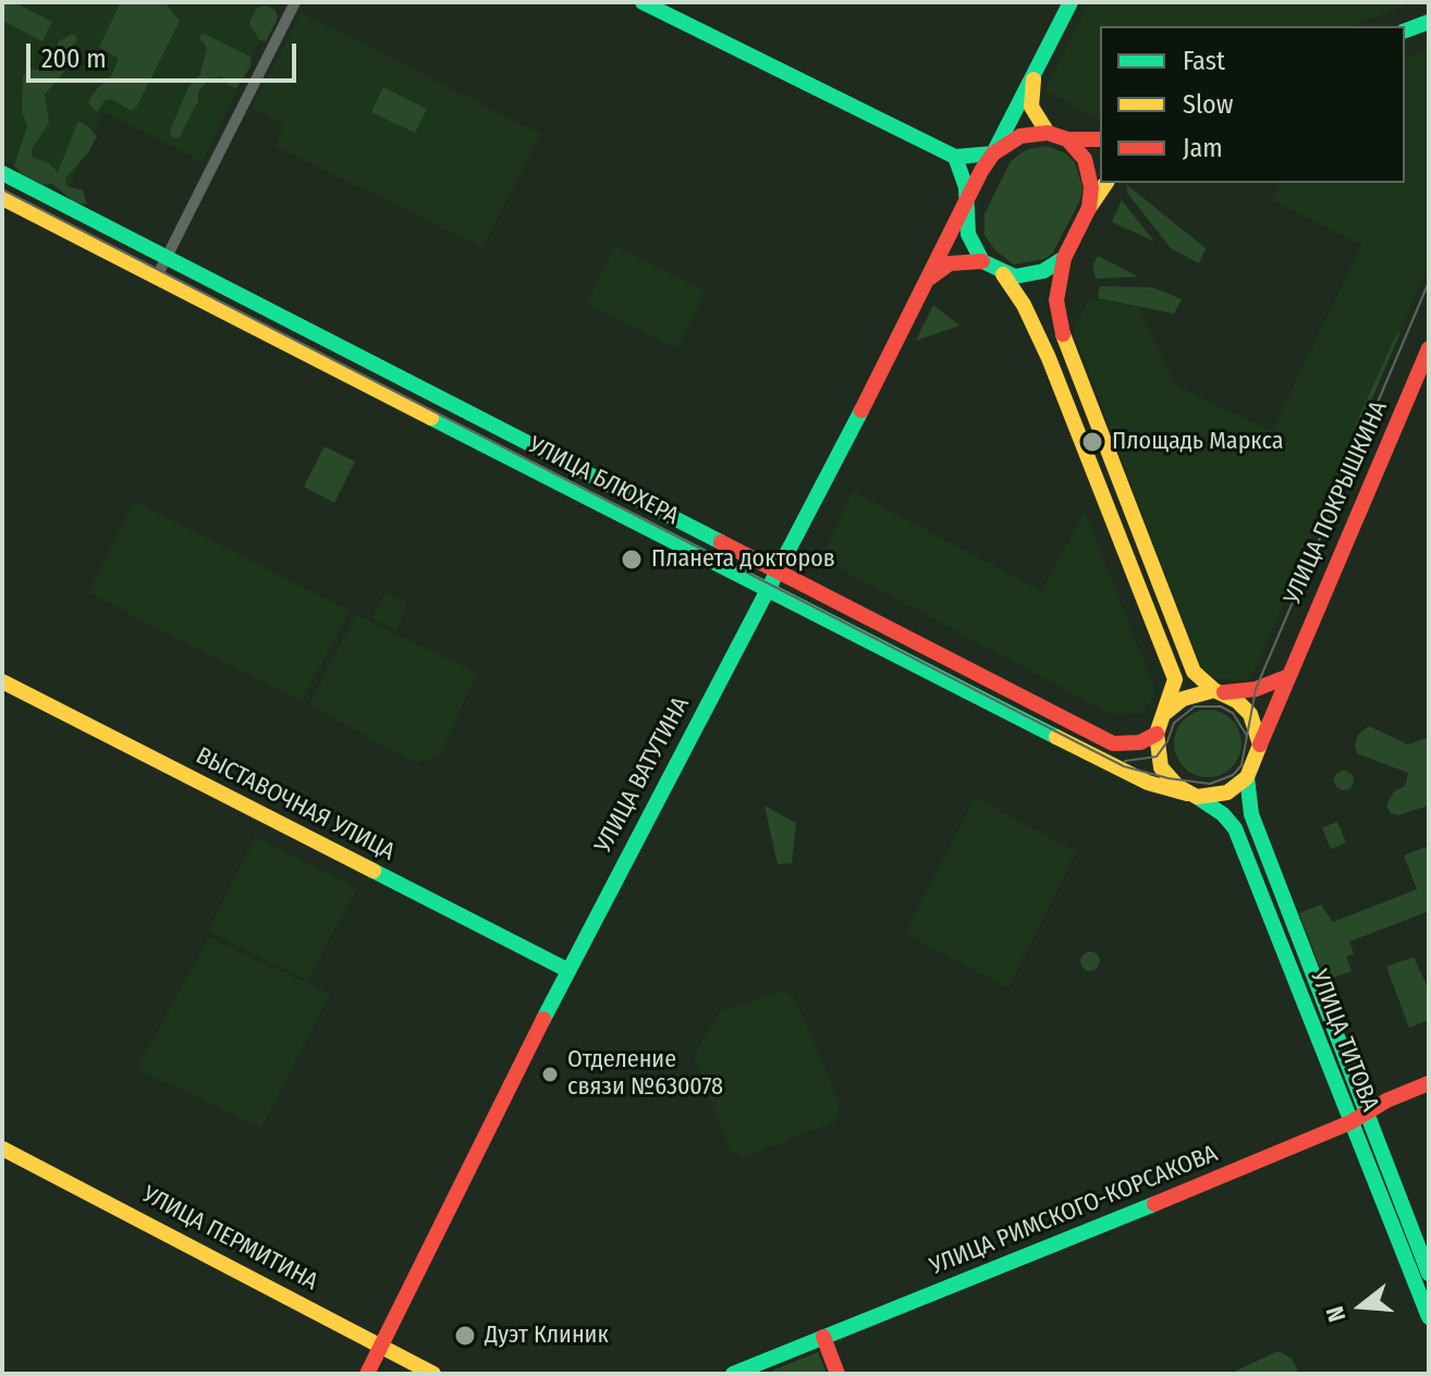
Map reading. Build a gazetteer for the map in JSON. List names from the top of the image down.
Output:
{
  "streets": {
    "main road": [
      "УЛИЦА БЛЮХЕРА",
      "УЛИЦА ПОКРЫШКИНА",
      "УЛИЦА ВАТУТИНА",
      "ВЫСТАВОЧНАЯ УЛИЦА",
      "УЛИЦА ТИТОВА",
      "УЛИЦА РИМСКОГО-КОРСАКОВА",
      "УЛИЦА ПЕРМИТИНА"
    ]
  },
  "crossings": [
    ["УЛИЦА БЛЮХЕРА", "УЛИЦА ПОКРЫШКИНА"],
    ["УЛИЦА БЛЮХЕРА", "УЛИЦА ВАТУТИНА"],
    ["УЛИЦА БЛЮХЕРА", "УЛИЦА ТИТОВА"],
    ["УЛИЦА ПОКРЫШКИНА", "УЛИЦА ТИТОВА"],
    ["УЛИЦА ВАТУТИНА", "ВЫСТАВОЧНАЯ УЛИЦА"],
    ["УЛИЦА ВАТУТИНА", "УЛИЦА ПЕРМИТИНА"],
    ["УЛИЦА ТИТОВА", "УЛИЦА РИМСКОГО-КОРСАКОВА"]
  ],
  "places": [
    "Площадь Маркса",
    "Планета докторов",
    "Отделение связи №630078",
    "Дуэт Клиник"
  ],
  "legend": ["Fast", "Slow", "Jam"],
  "scale_bar": "200 m",
  "north": "left"
}
